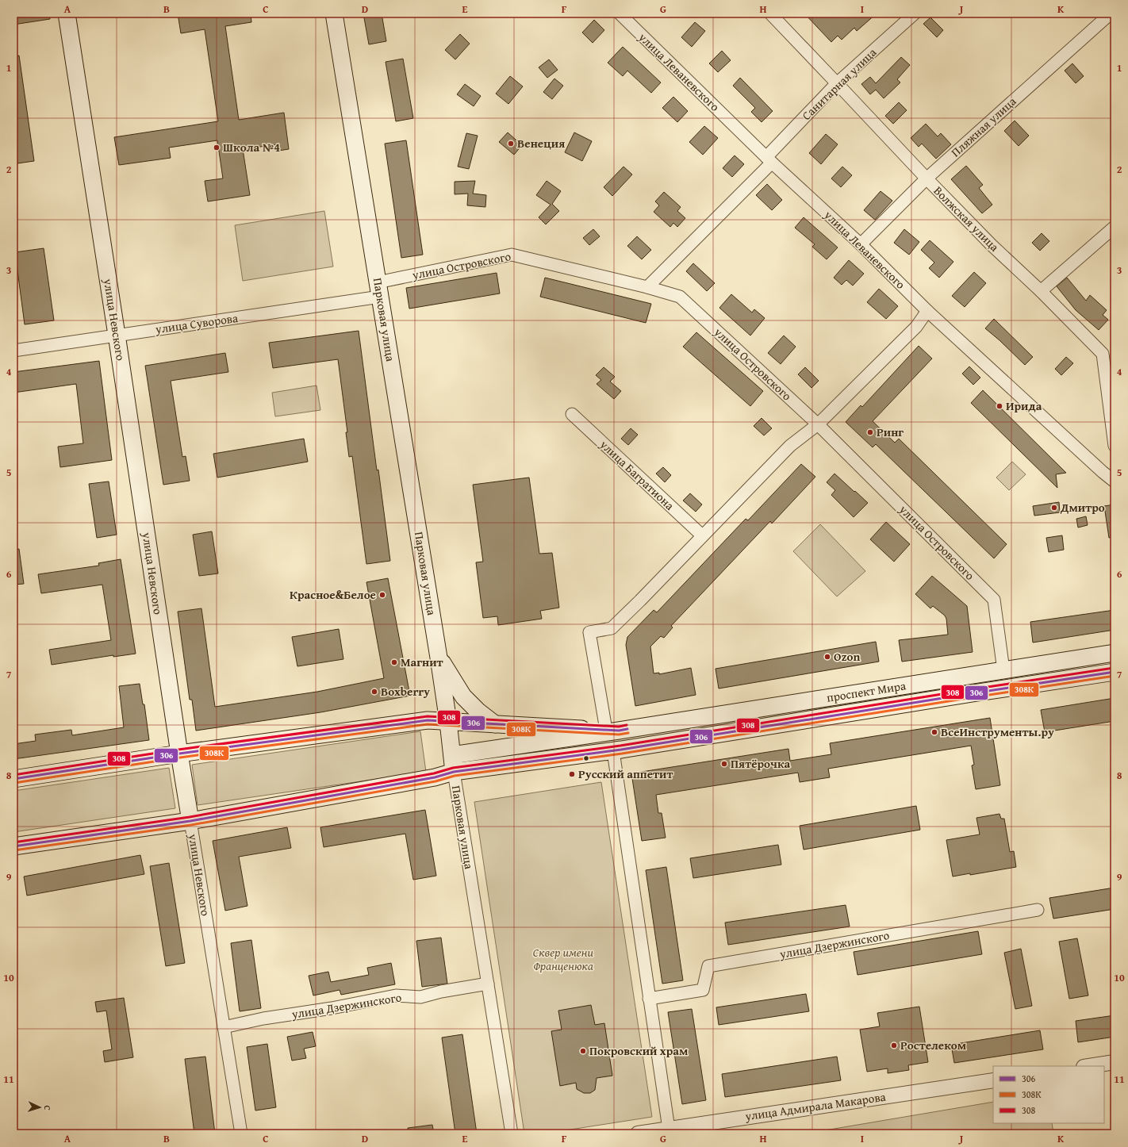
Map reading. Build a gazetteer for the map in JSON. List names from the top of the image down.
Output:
{
  "streets": {
    "main road": ["улица Невского", "Парковая улица", "проспект Мира"],
    "street": [
      "улица Леваневского",
      "Санитарная улица",
      "Пляжная улица",
      "Волжская улица",
      "улица Островского",
      "улица Суворова",
      "улица Багратиона",
      "улица Дзержинского",
      "улица Адмирала Макарова"
    ]
  },
  "crossings": [
    ["улица Леваневского", "Санитарная улица"],
    ["улица Леваневского", "Пляжная улица"],
    ["Санитарная улица", "Волжская улица"],
    ["Санитарная улица", "улица Островского"],
    ["Пляжная улица", "Волжская улица"],
    ["улица Островского", "Парковая улица"],
    ["улица Островского", "улица Суворова"],
    ["улица Островского", "проспект Мира"],
    ["улица Невского", "улица Суворова"],
    ["улица Невского", "проспект Мира"],
    ["улица Невского", "улица Дзержинского"],
    ["Парковая улица", "улица Суворова"],
    ["Парковая улица", "проспект Мира"],
    ["Парковая улица", "улица Дзержинского"]
  ],
  "parks": ["Сквер имени Франценюка"],
  "places": [
    "Венеция",
    "Школа №4",
    "Ирида",
    "Ринг",
    "Дмитро",
    "Красное&Белое",
    "Ozon",
    "Магнит",
    "Boxberry",
    "ВсеИнструменты.ру",
    "Пятёрочка",
    "Русский аппетит",
    "Ростелеком",
    "Покровский храм"
  ],
  "lines": ["transit line 308", "transit line 306", "transit line 308К"],
  "legend": ["306", "308К", "308"],
  "north": "right",
  "grid": {
    "columns": [
      "A",
      "B",
      "C",
      "D",
      "E",
      "F",
      "G",
      "H",
      "I",
      "J",
      "K"
    ],
    "rows": [
      "1",
      "2",
      "3",
      "4",
      "5",
      "6",
      "7",
      "8",
      "9",
      "10",
      "11"
    ]
  }
}
